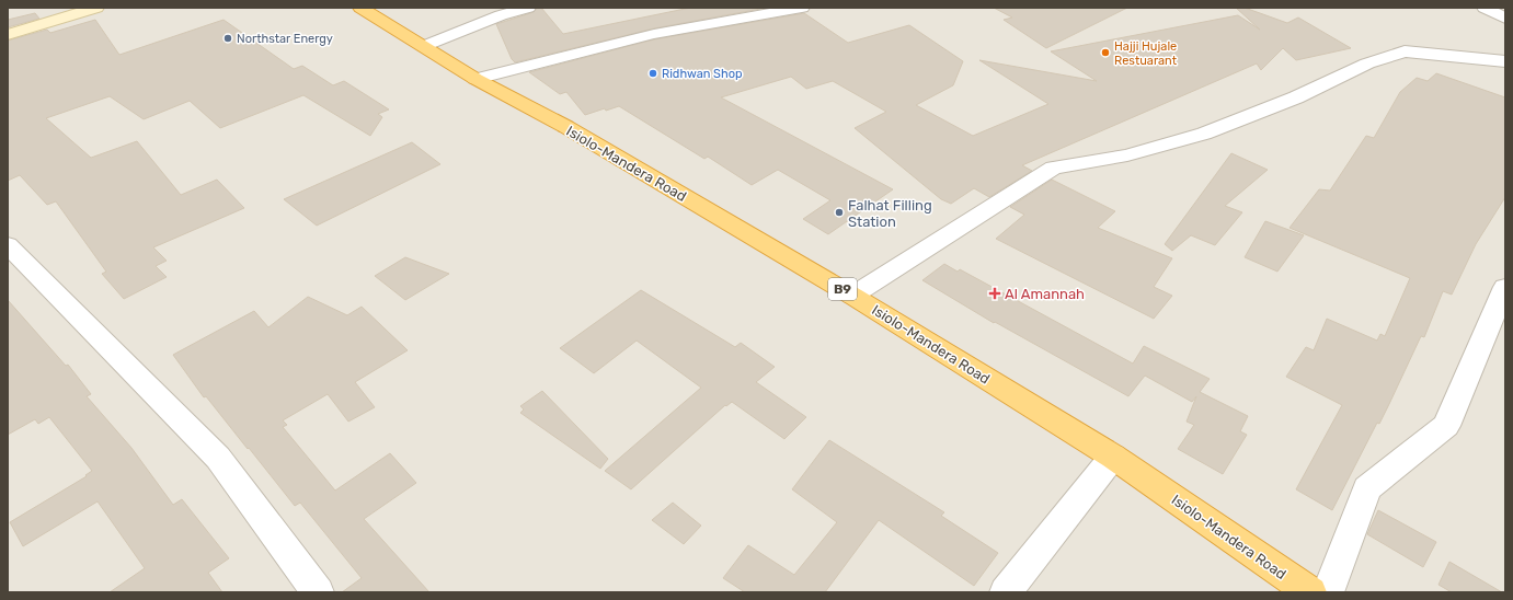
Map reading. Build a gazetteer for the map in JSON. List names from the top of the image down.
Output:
{
  "streets": {
    "highway": ["Isiolo-Mandera Road", "B9"]
  },
  "places": {
    "other": [
      "Northstar Energy",
      "Hajji Hujale Restuarant",
      "Ridhwan Shop",
      "Falhat Filling Station"
    ],
    "health": ["Al Amannah"]
  }
}
